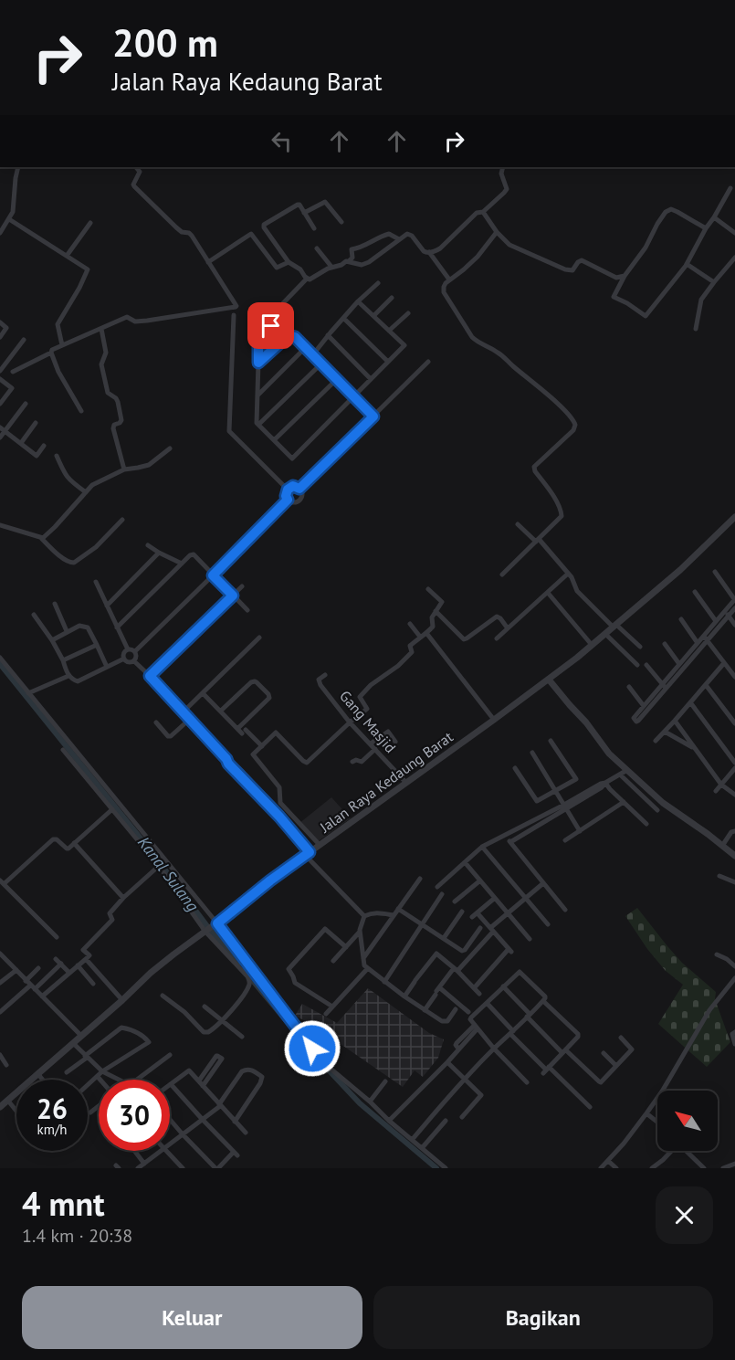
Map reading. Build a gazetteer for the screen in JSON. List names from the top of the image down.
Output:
{
  "streets": {
    "street": ["Gang Masjid", "Jalan Raya Kedaung Barat"]
  },
  "crossings": [
    ["Gang Masjid", "Jalan Raya Kedaung Barat"]
  ],
  "water": ["Kanal Sulang"],
  "north": "top left",
  "page": {
    "turn": ["200 m", "Jalan Raya Kedaung Barat"],
    "speed": "26 km/h",
    "limit": "30",
    "heading": ["4 mnt", "1.4 km · 20:38"],
    "buttons": ["Keluar", "Bagikan"]
  }
}
